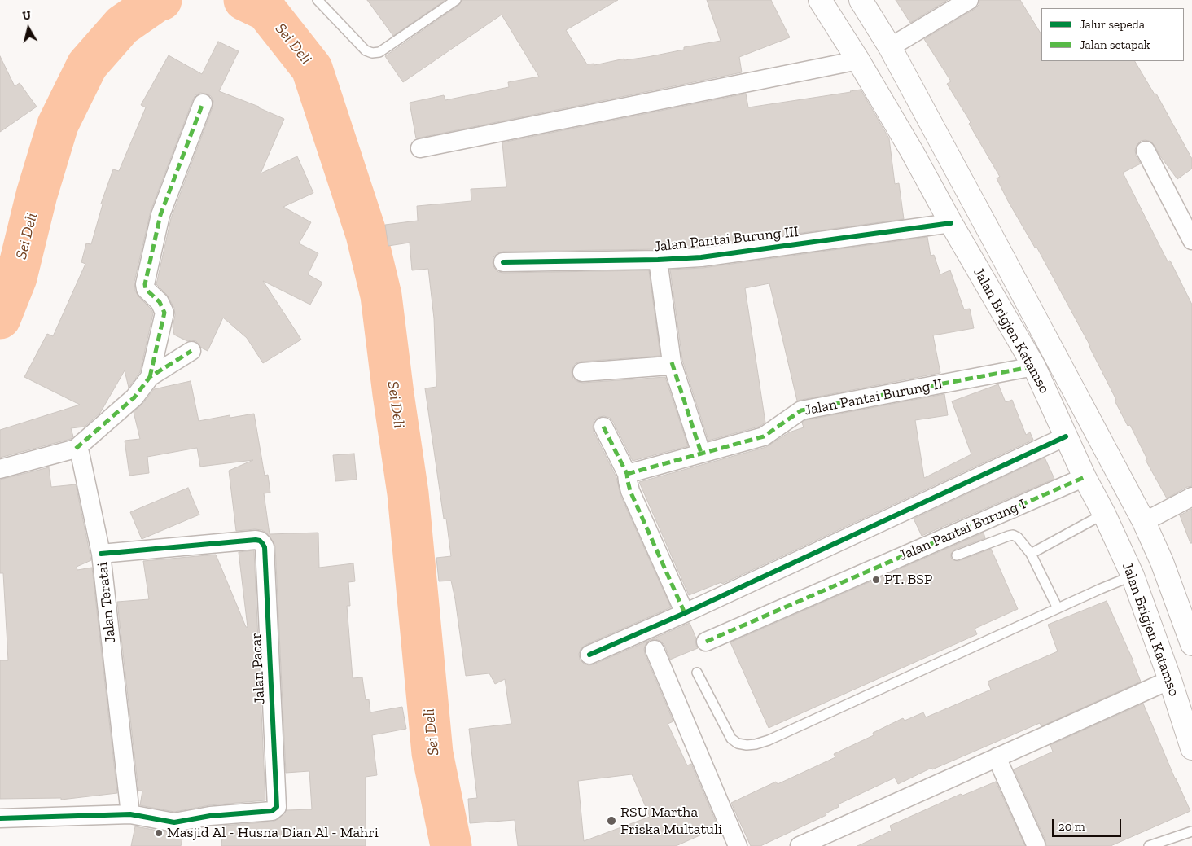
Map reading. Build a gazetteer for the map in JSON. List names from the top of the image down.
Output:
{
  "streets": {
    "main road": ["Jalan Brigjen Katamso"],
    "street": [
      "Jalan Pantai Burung III",
      "Jalan Pantai Burung II",
      "Jalan Pantai Burung I",
      "Jalan Teratai",
      "Jalan Pacar"
    ]
  },
  "crossings": [
    ["Jalan Pantai Burung III", "Jalan Brigjen Katamso"],
    ["Jalan Pantai Burung III", "Jalan Pantai Burung II"],
    ["Jalan Brigjen Katamso", "Jalan Pantai Burung II"],
    ["Jalan Brigjen Katamso", "Jalan Pantai Burung I"],
    ["Jalan Teratai", "Jalan Pacar"]
  ],
  "water": ["Sei Deli"],
  "places": ["PT. BSP", "RSU Martha Friska Multatuli", "Masjid Al - Husna Dian Al - Mahri"],
  "legend": ["Jalur sepeda", "Jalan setapak"],
  "scale_bar": "20 m",
  "north": "top"
}
